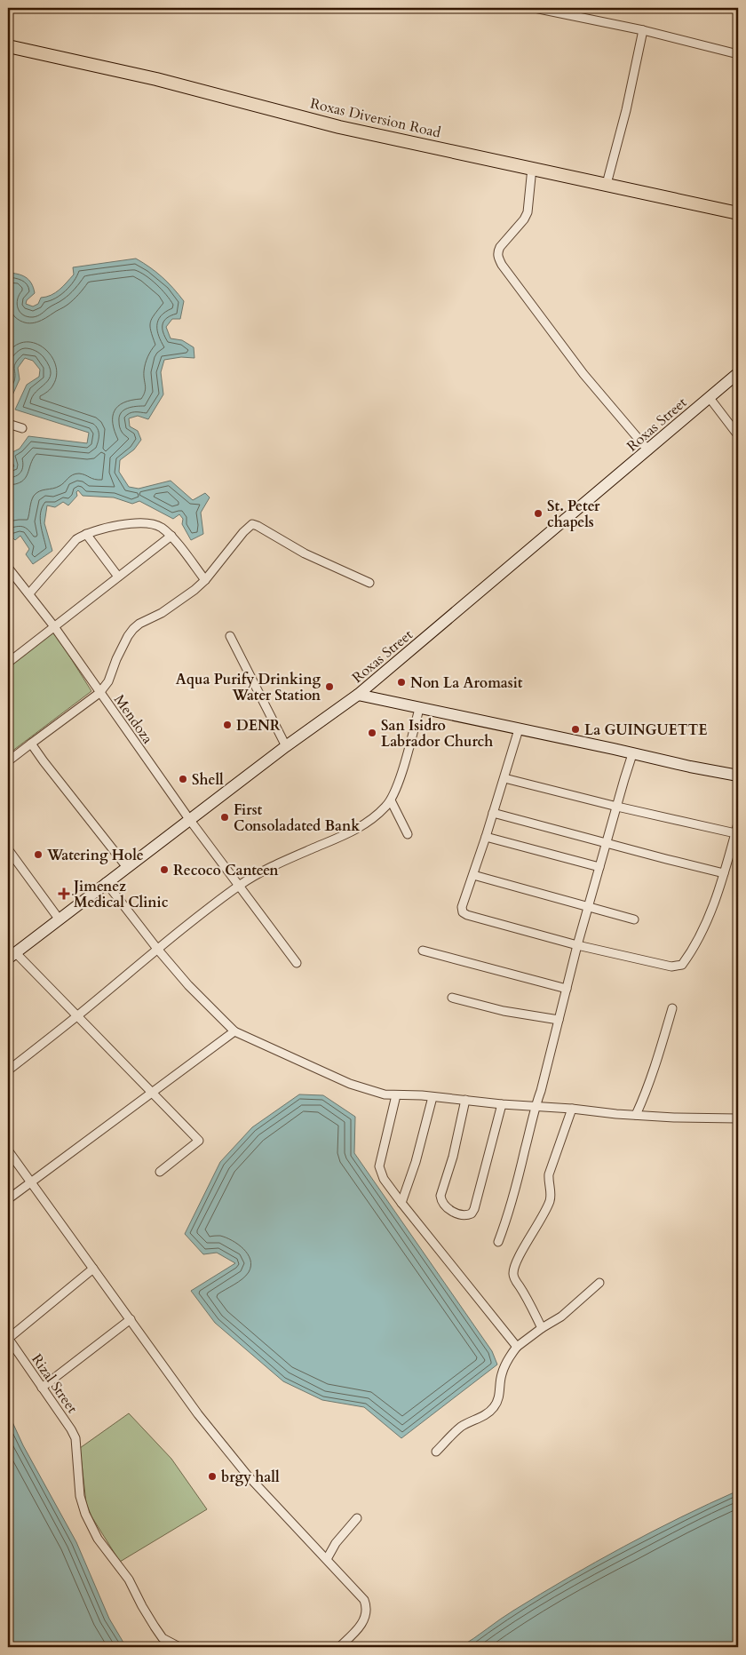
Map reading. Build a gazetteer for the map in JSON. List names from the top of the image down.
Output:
{
  "streets": {
    "main road": ["Roxas Diversion Road", "Roxas Street"],
    "street": ["Mendoza", "Rizal Street"]
  },
  "crossings": [
    ["Roxas Street", "Mendoza"]
  ],
  "places": {
    "other": [
      "St. Peter chapels",
      "Non La Aromasit",
      "Aqua Purify Drinking Water Station",
      "DENR",
      "La GUINGUETTE",
      "San Isidro Labrador Church",
      "Shell",
      "First Consoladated Bank",
      "Watering Hole",
      "Recoco Canteen",
      "brgy hall"
    ],
    "health": ["Jimenez Medical Clinic"]
  }
}
